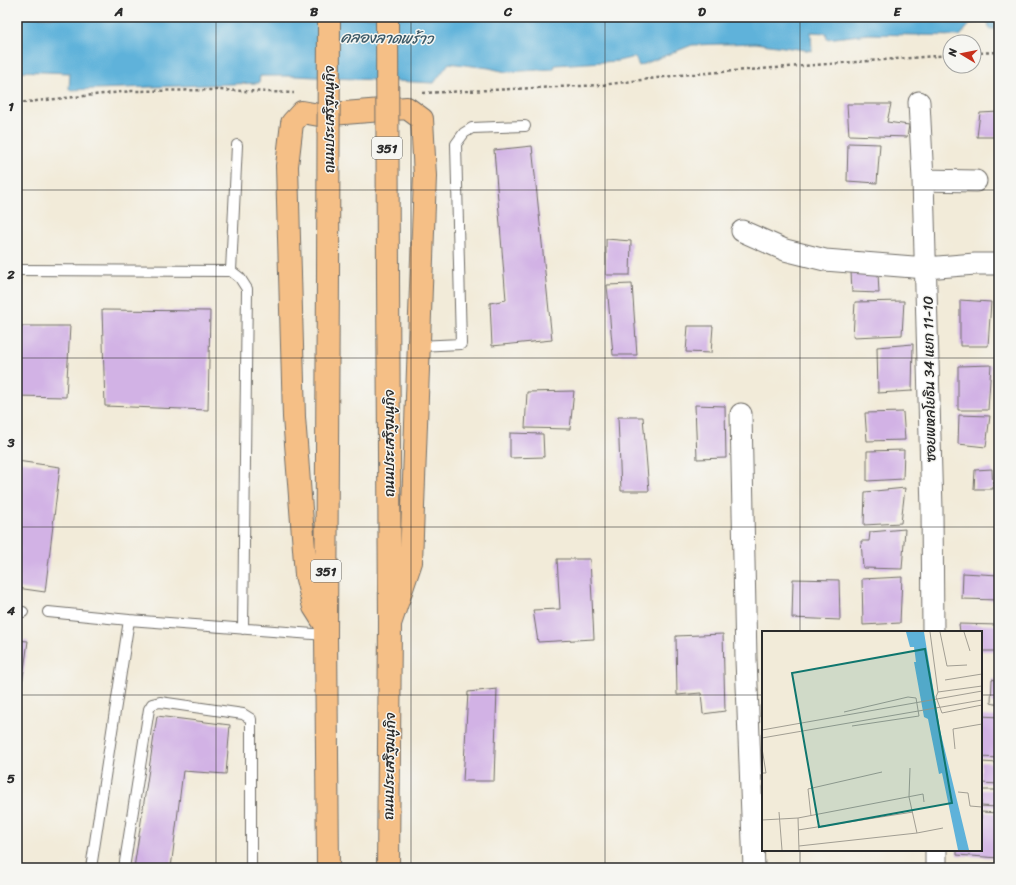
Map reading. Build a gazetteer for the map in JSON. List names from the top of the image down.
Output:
{
  "streets": {
    "main road": ["ถนนประเสริฐมนูกิจ", "351"],
    "street": ["ซอยพหลโยธิน 34 แยก 11-10"]
  },
  "water": ["คลองลาดพร้าว"],
  "north": "left",
  "grid": {
    "columns": [
      "A",
      "B",
      "C",
      "D",
      "E"
    ],
    "rows": [
      "1",
      "2",
      "3",
      "4",
      "5"
    ]
  }
}
